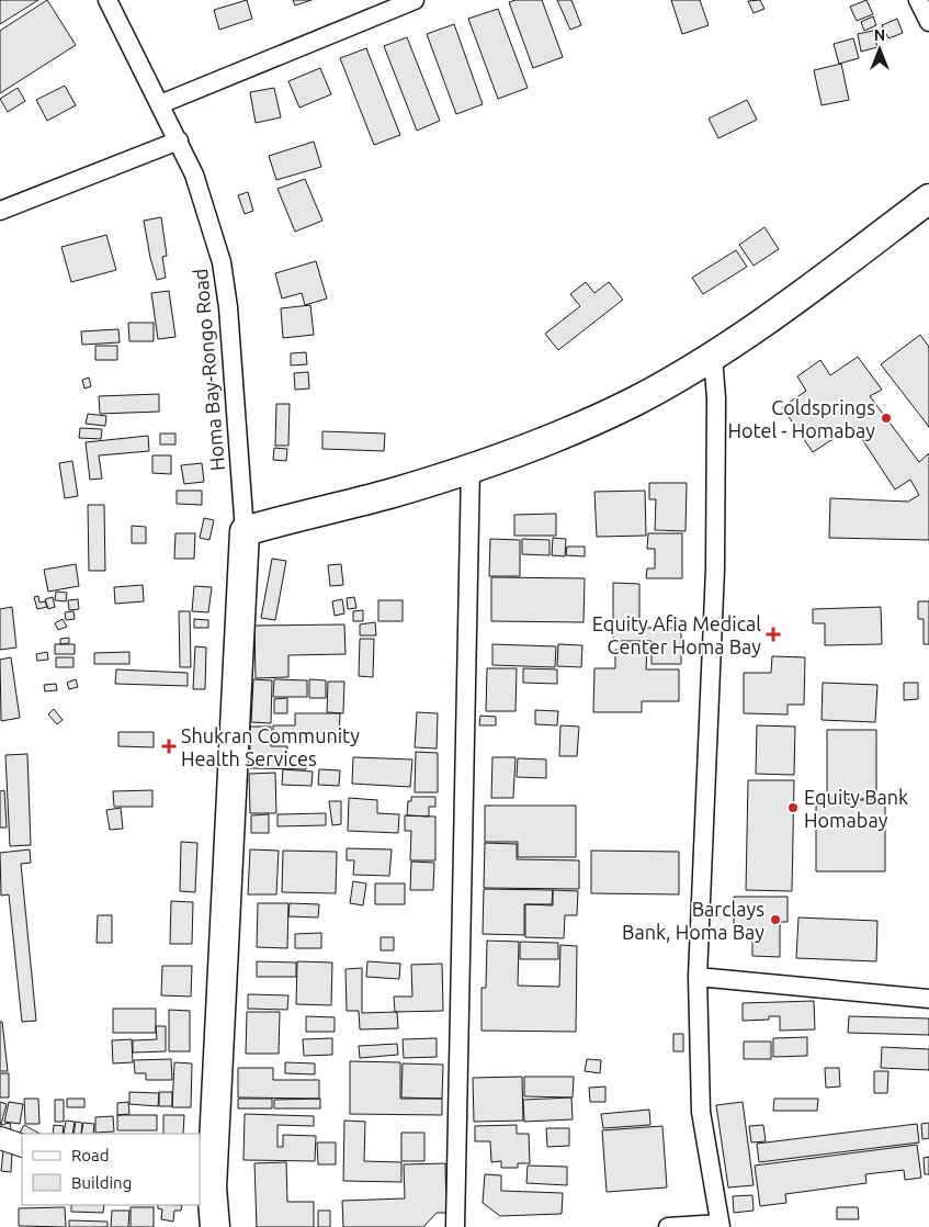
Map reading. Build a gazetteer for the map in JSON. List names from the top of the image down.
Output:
{
  "streets": {
    "street": ["Homa Bay-Rongo Road"]
  },
  "places": {
    "other": ["Coldsprings Hotel - Homabay", "Equity Bank Homabay", "Barclays Bank, Homa Bay"],
    "health": ["Equity Afia Medical Center Homa Bay", "Shukran Community Health Services"]
  },
  "legend": ["Road", "Building"],
  "north": "top"
}
